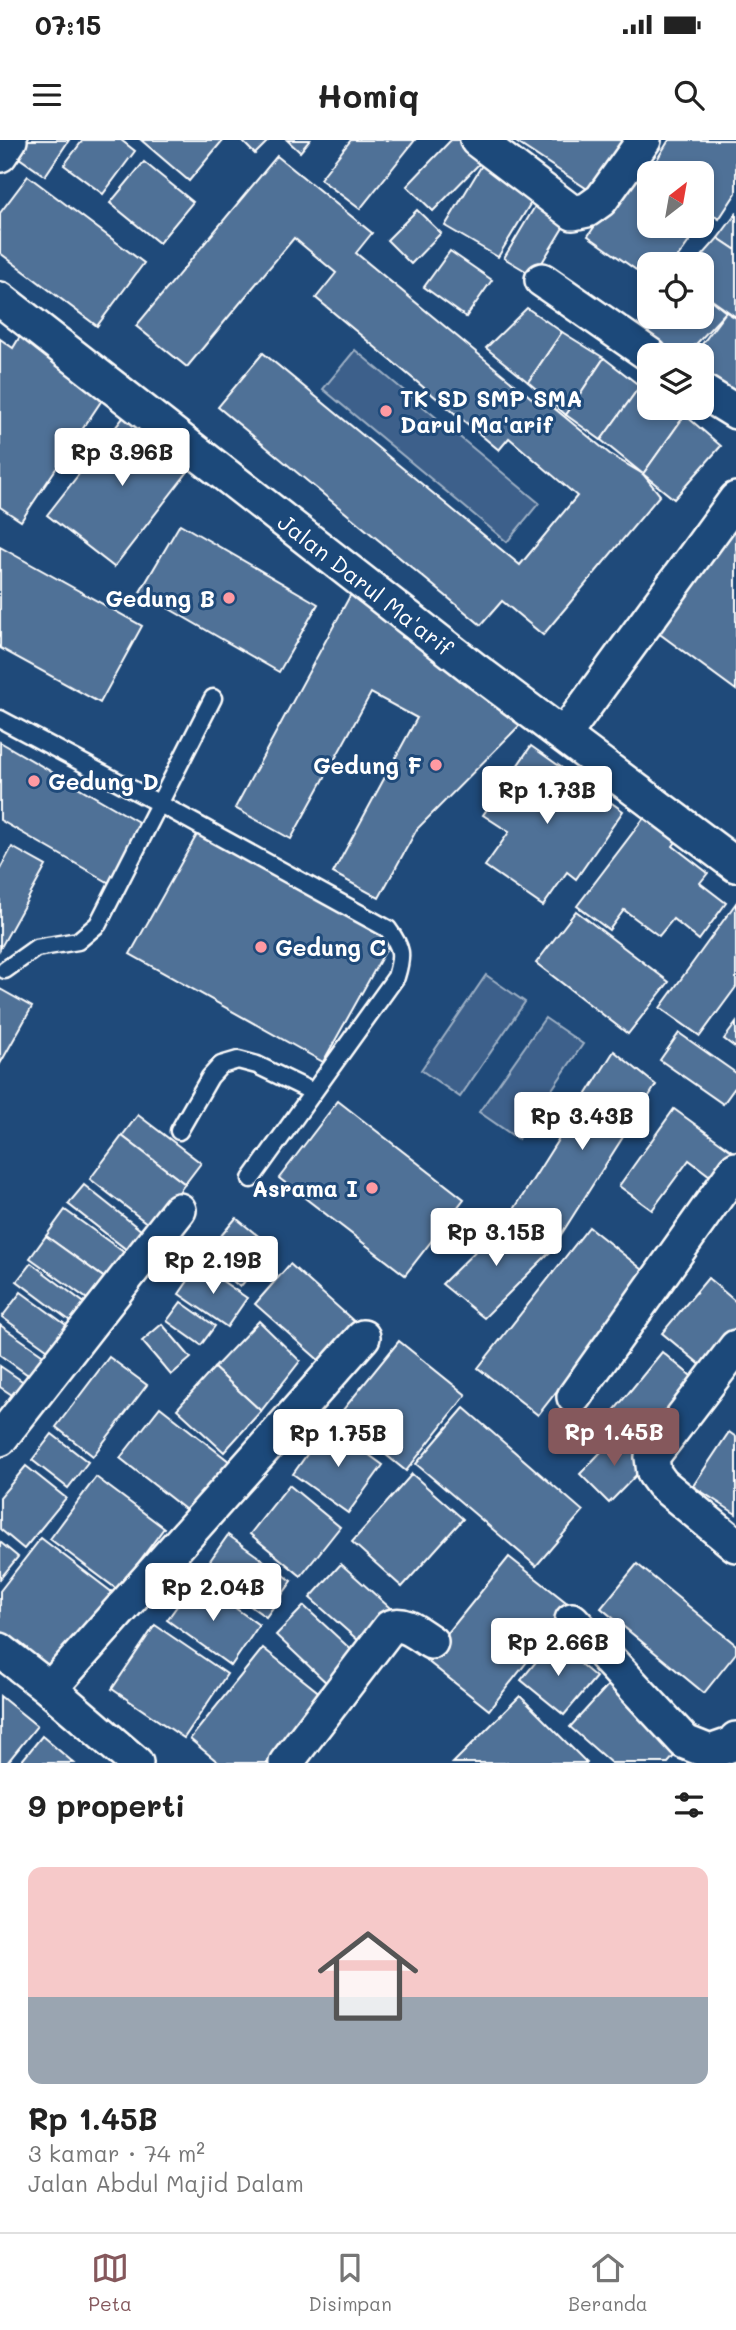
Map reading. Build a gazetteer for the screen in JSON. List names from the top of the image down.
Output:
{
  "streets": {
    "street": ["Jalan Darul Ma'arif"]
  },
  "places": [
    "TK SD SMP SMA Darul Ma'arif",
    "Gedung B",
    "Gedung F",
    "Gedung D",
    "Gedung C",
    "Asrama I"
  ],
  "north": "top right",
  "page": {
    "status": "07:15",
    "header": "Homiq",
    "price": [
      "Rp 3.96B",
      "Rp 1.73B",
      "Rp 3.43B",
      "Rp 3.15B",
      "Rp 2.19B",
      "Rp 1.45B",
      "Rp 1.75B",
      "Rp 2.04B",
      "Rp 2.66B"
    ],
    "heading": "9 properti",
    "list": [
      {
        "name": "Rp 1.45B",
        "note": "3 kamar · 74 m² · Jalan Abdul Majid Dalam"
      }
    ],
    "tabs": ["Peta", "Disimpan", "Beranda"]
  }
}
